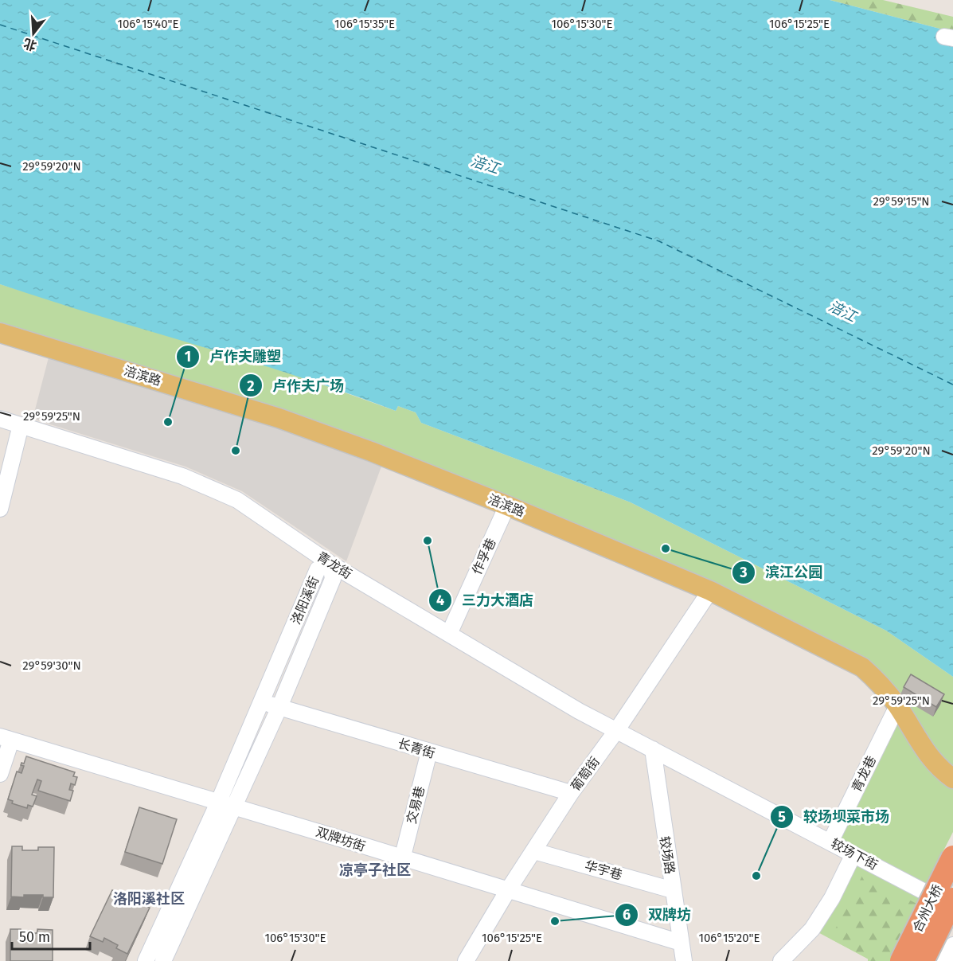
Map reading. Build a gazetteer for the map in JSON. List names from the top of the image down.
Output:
{
  "streets": {
    "highway": ["合州大桥"],
    "main road": ["涪滨路"],
    "street": [
      "作孚巷",
      "青龙街",
      "洛阳溪街",
      "长青街",
      "葡萄街",
      "青龙巷",
      "交易巷",
      "双牌坊街",
      "较场下街",
      "较场路",
      "华宇巷"
    ]
  },
  "crossings": [
    ["涪滨路", "作孚巷"],
    ["涪滨路", "葡萄街"],
    ["涪滨路", "青龙巷"],
    ["作孚巷", "青龙街"],
    ["青龙街", "洛阳溪街"],
    ["青龙街", "葡萄街"],
    ["青龙街", "较场下街"],
    ["青龙街", "较场路"],
    ["洛阳溪街", "长青街"],
    ["洛阳溪街", "双牌坊街"],
    ["长青街", "葡萄街"],
    ["长青街", "交易巷"],
    ["葡萄街", "双牌坊街"],
    ["葡萄街", "华宇巷"],
    ["青龙巷", "较场下街"],
    ["交易巷", "双牌坊街"],
    ["双牌坊街", "较场路"],
    ["较场下街", "较场路"],
    ["较场路", "华宇巷"]
  ],
  "districts": ["凉亭子社区", "洛阳溪社区"],
  "water": ["涪江"],
  "places": [
    "卢作夫雕塑",
    "卢作夫广场",
    "三力大酒店",
    "滨江公园",
    "较场坝菜市场",
    "双牌坊"
  ],
  "scale_bar": "50 m",
  "north": "bottom",
  "coordinates": [
    "106°15'40\"E",
    "106°15'35\"E",
    "106°15'30\"E",
    "106°15'25\"E",
    "29°59'20\"N",
    "29°59'15\"N",
    "29°59'25\"N",
    "29°59'30\"N",
    "106°15'20\"E"
  ]
}
